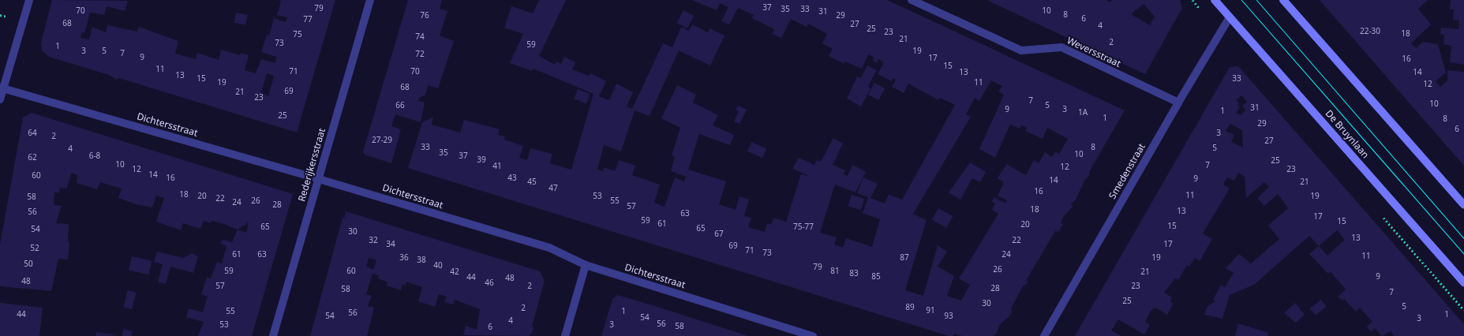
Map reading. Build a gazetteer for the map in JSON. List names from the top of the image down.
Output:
{
  "streets": {
    "main road": ["De Bruynlaan"],
    "street": [
      "Weversstraat",
      "Dichtersstraat",
      "Rederijkersstraat",
      "Smedenstraat"
    ]
  },
  "crossings": [
    ["Weversstraat", "Smedenstraat"],
    ["Dichtersstraat", "Rederijkersstraat"],
    ["De Bruynlaan", "Smedenstraat"]
  ],
  "house_numbers": [
    "37",
    "79",
    "35",
    "33",
    "70",
    "10",
    "31",
    "8",
    "76",
    "29",
    "6",
    "77",
    "68",
    "27",
    "4",
    "25",
    "22-30",
    "23",
    "18",
    "75",
    "74",
    "21",
    "2",
    "73",
    "59",
    "1",
    "3",
    "5",
    "19",
    "7",
    "72",
    "9",
    "17",
    "16",
    "15",
    "11",
    "71",
    "70",
    "13",
    "14",
    "13",
    "15",
    "33",
    "19",
    "11",
    "12",
    "68",
    "69",
    "21",
    "23",
    "7",
    "10",
    "66",
    "5",
    "31",
    "9",
    "3",
    "1",
    "1A",
    "25",
    "1",
    "8",
    "29",
    "6",
    "64",
    "3",
    "2",
    "27-29",
    "27",
    "33",
    "8",
    "5",
    "4",
    "35",
    "10",
    "6-8",
    "37",
    "62",
    "39",
    "25",
    "10",
    "7",
    "41",
    "12",
    "12",
    "23",
    "14",
    "60",
    "16",
    "43",
    "9",
    "14",
    "45",
    "21",
    "47",
    "16",
    "18",
    "11",
    "20",
    "53",
    "19",
    "58",
    "22",
    "26",
    "55",
    "24",
    "28",
    "57",
    "18",
    "13",
    "56",
    "63",
    "17",
    "59",
    "15",
    "61",
    "20",
    "15",
    "65",
    "75-77",
    "65",
    "54",
    "30",
    "67",
    "13",
    "32",
    "22",
    "34",
    "17",
    "69",
    "52",
    "71",
    "73",
    "61",
    "63",
    "24",
    "11",
    "36",
    "87",
    "19",
    "38",
    "50",
    "40",
    "79",
    "26",
    "59",
    "60",
    "81",
    "42",
    "21",
    "83",
    "85",
    "9",
    "44",
    "48",
    "48",
    "46",
    "57",
    "2",
    "23",
    "28",
    "58",
    "7",
    "25",
    "30",
    "5",
    "89",
    "2",
    "91",
    "55",
    "1",
    "56",
    "44",
    "1",
    "54",
    "93",
    "54",
    "3",
    "4",
    "56",
    "53",
    "3",
    "58",
    "6"
  ]
}
